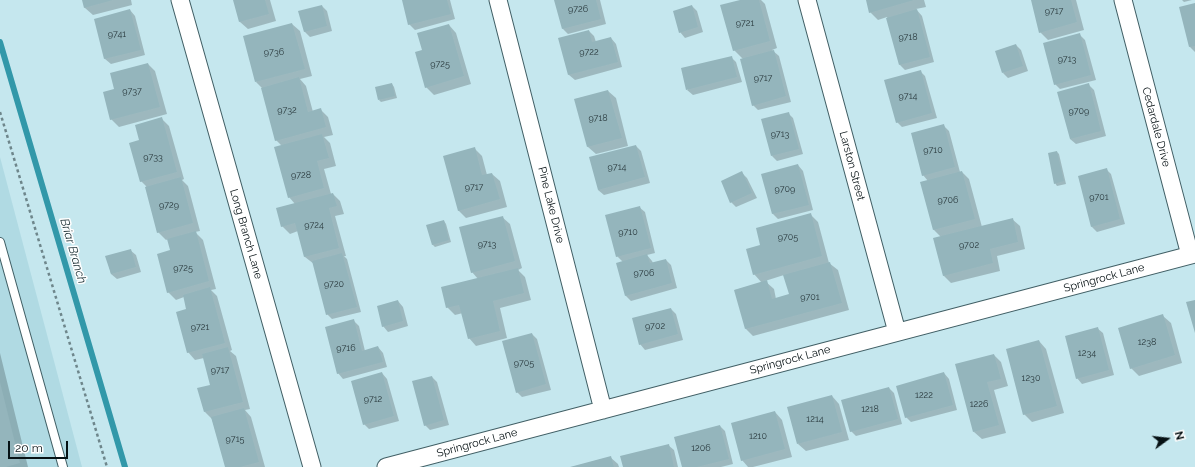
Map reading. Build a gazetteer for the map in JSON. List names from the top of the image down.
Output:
{
  "streets": {
    "street": [
      "Cedardale Drive",
      "Larston Street",
      "Pine Lake Drive",
      "Long Branch Lane",
      "Springrock Lane"
    ]
  },
  "crossings": [
    ["Cedardale Drive", "Springrock Lane"],
    ["Larston Street", "Springrock Lane"],
    ["Pine Lake Drive", "Springrock Lane"]
  ],
  "water": ["Briar Branch"],
  "house_numbers": [
    "9726",
    "9717",
    "9721",
    "9741",
    "9718",
    "9736",
    "9722",
    "9713",
    "9725",
    "9717",
    "9737",
    "9714",
    "9732",
    "9709",
    "9718",
    "9713",
    "9710",
    "9733",
    "9714",
    "9728",
    "9717",
    "9709",
    "9701",
    "9706",
    "9729",
    "9724",
    "9710",
    "9705",
    "9713",
    "9702",
    "9725",
    "9706",
    "9720",
    "9701",
    "9702",
    "9721",
    "1238",
    "9716",
    "1234",
    "9705",
    "9717",
    "1230",
    "1222",
    "9712",
    "1226",
    "1218",
    "1214",
    "1210",
    "9715",
    "1206"
  ],
  "scale_bar": "20 m",
  "north": "right"
}
